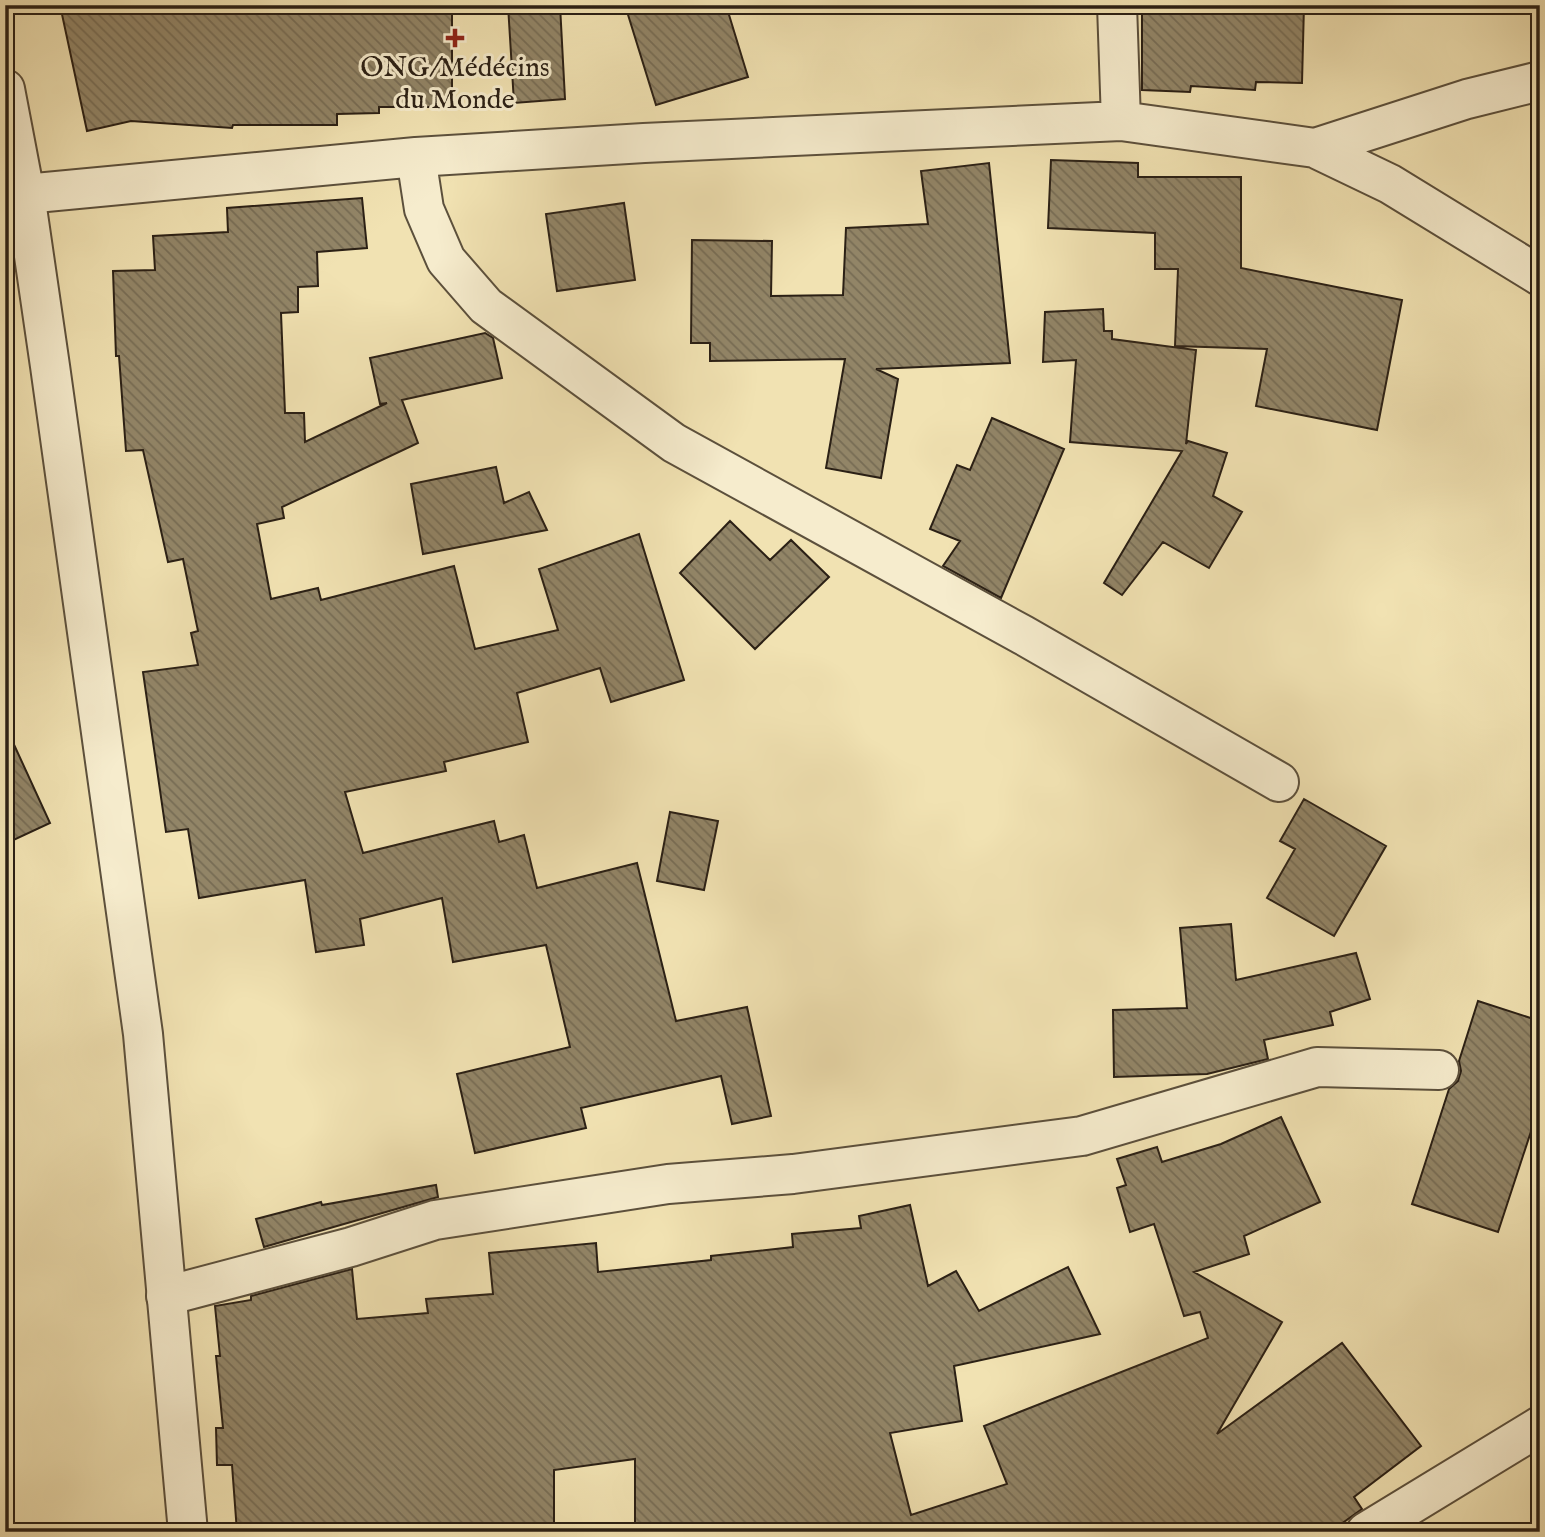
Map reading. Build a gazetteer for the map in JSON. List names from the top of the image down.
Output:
{
  "places": {
    "health": ["ONG/Médécins du Monde"]
  }
}
